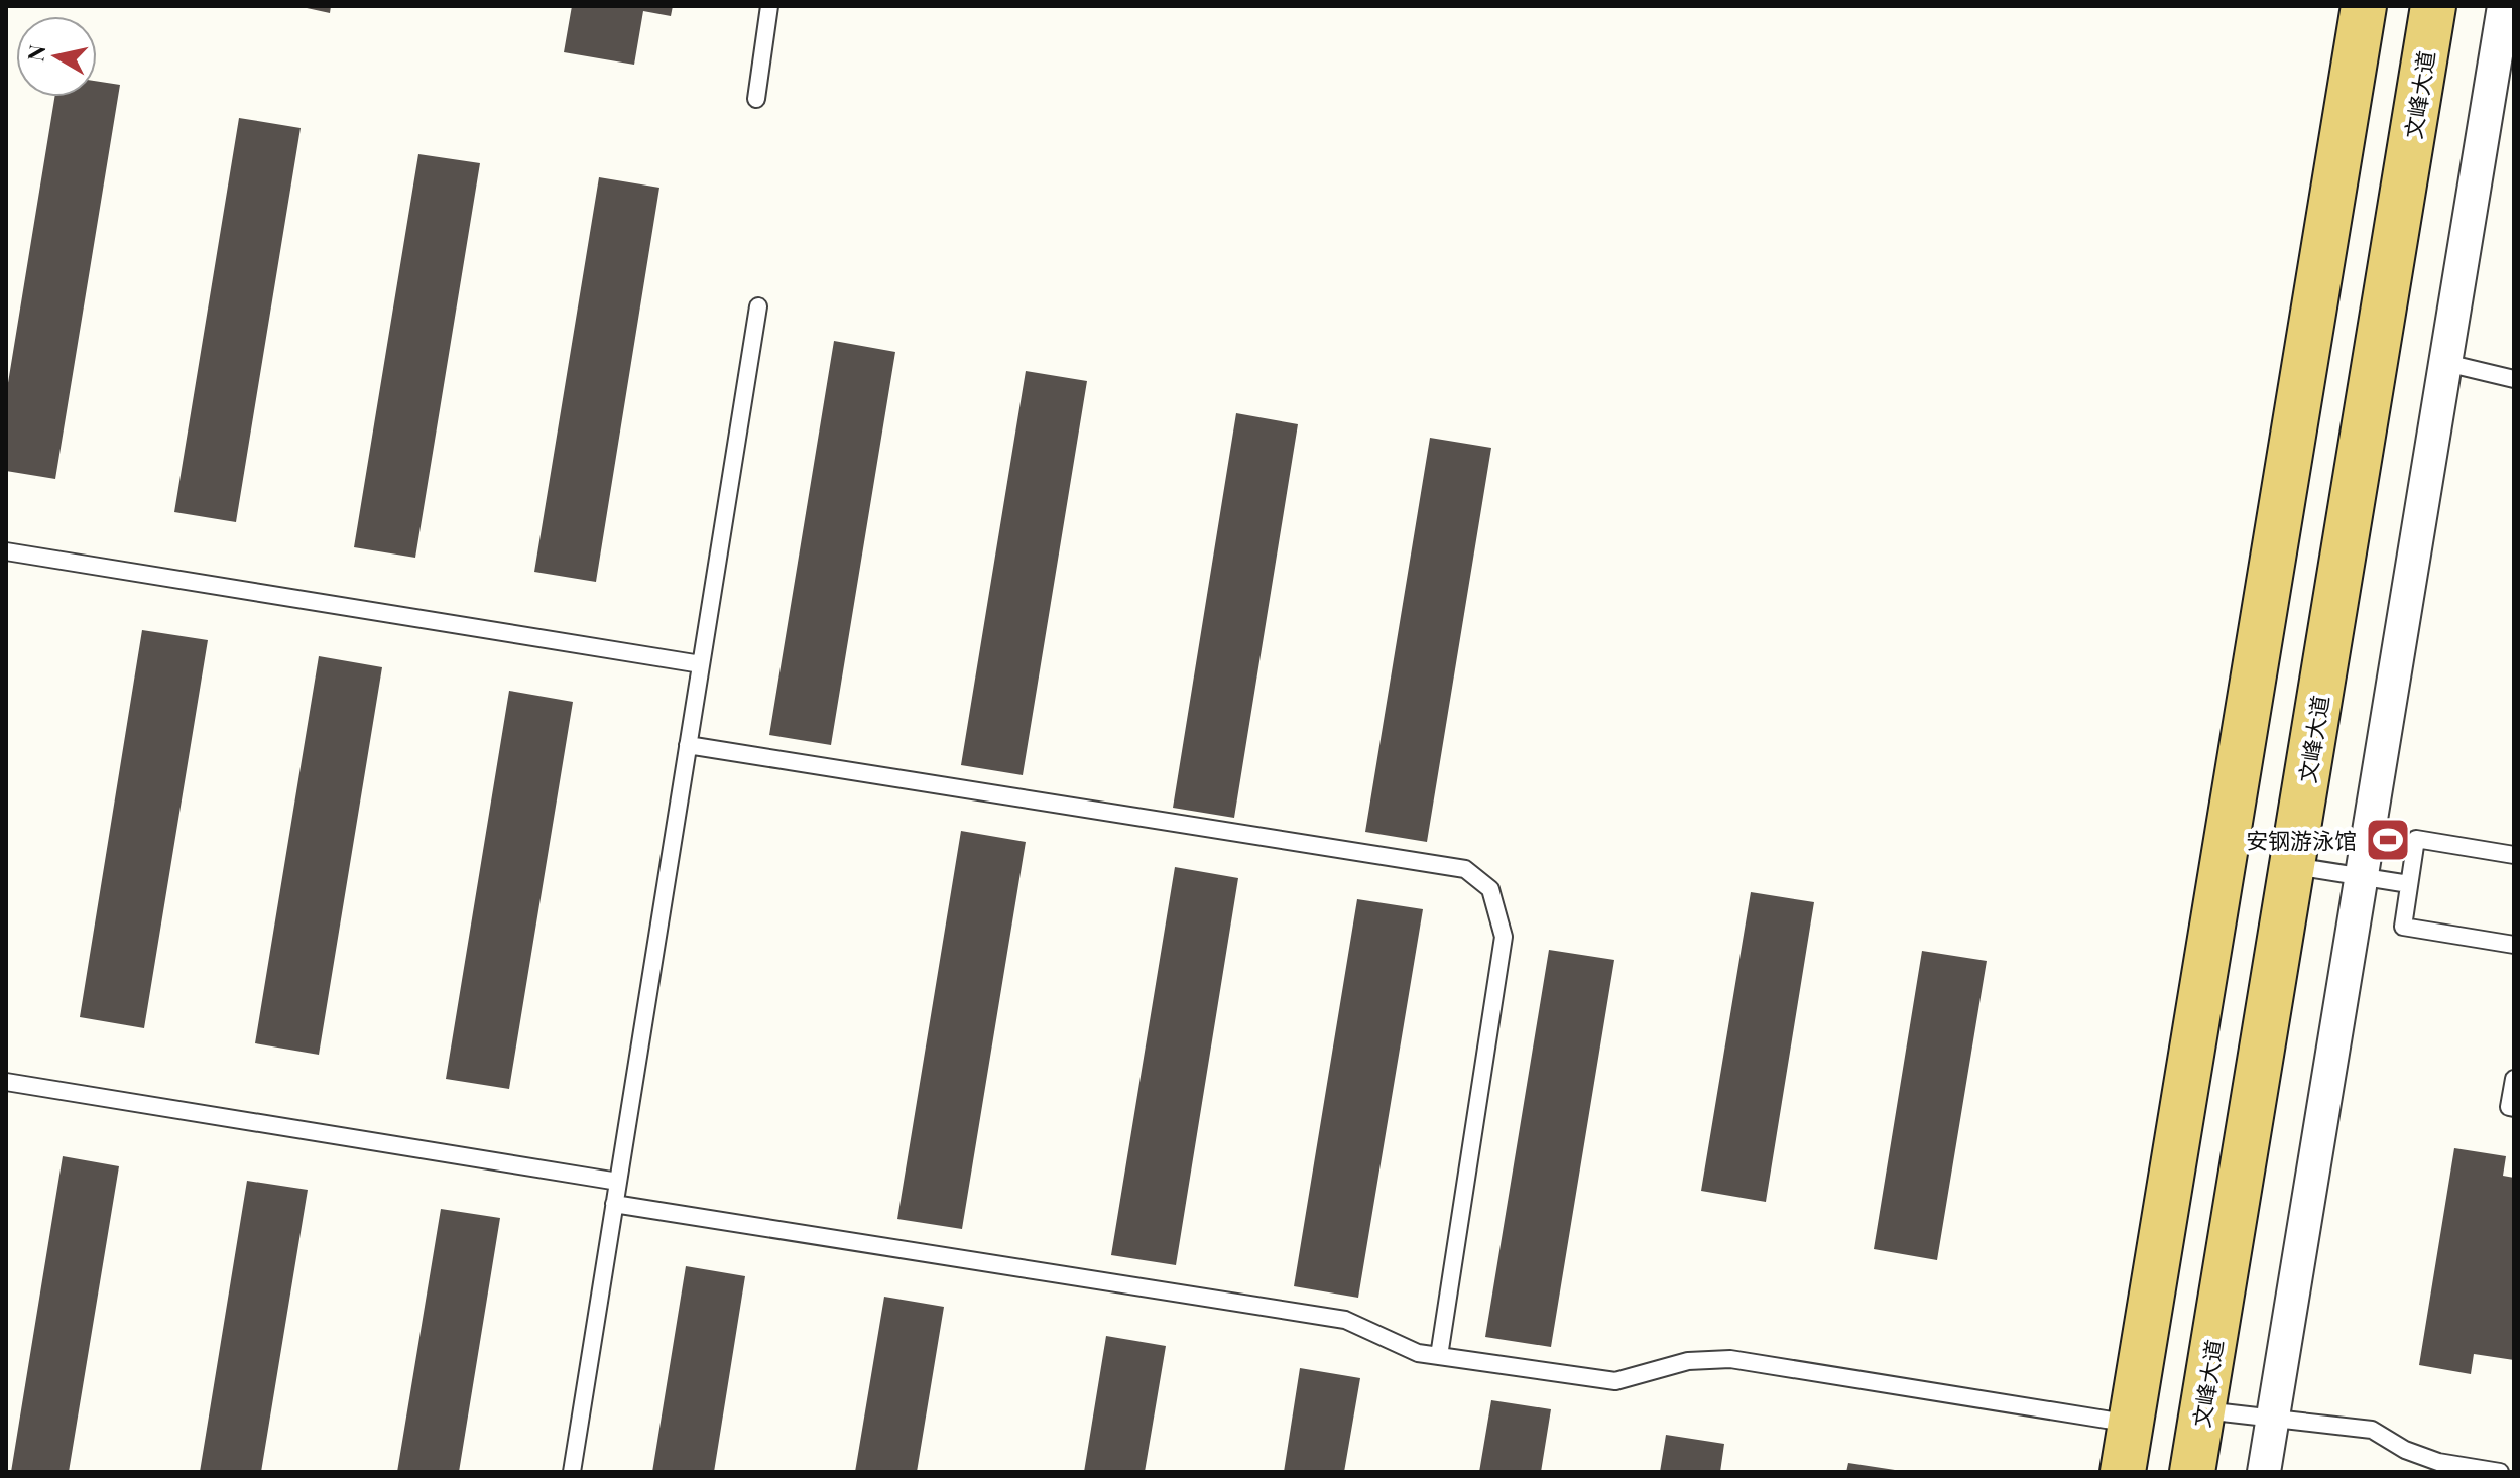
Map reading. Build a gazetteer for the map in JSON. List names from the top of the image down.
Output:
{
  "streets": {
    "main road": ["文峰大道"]
  },
  "places": {
    "sports": ["安钢游泳馆"]
  },
  "north": "left"
}
